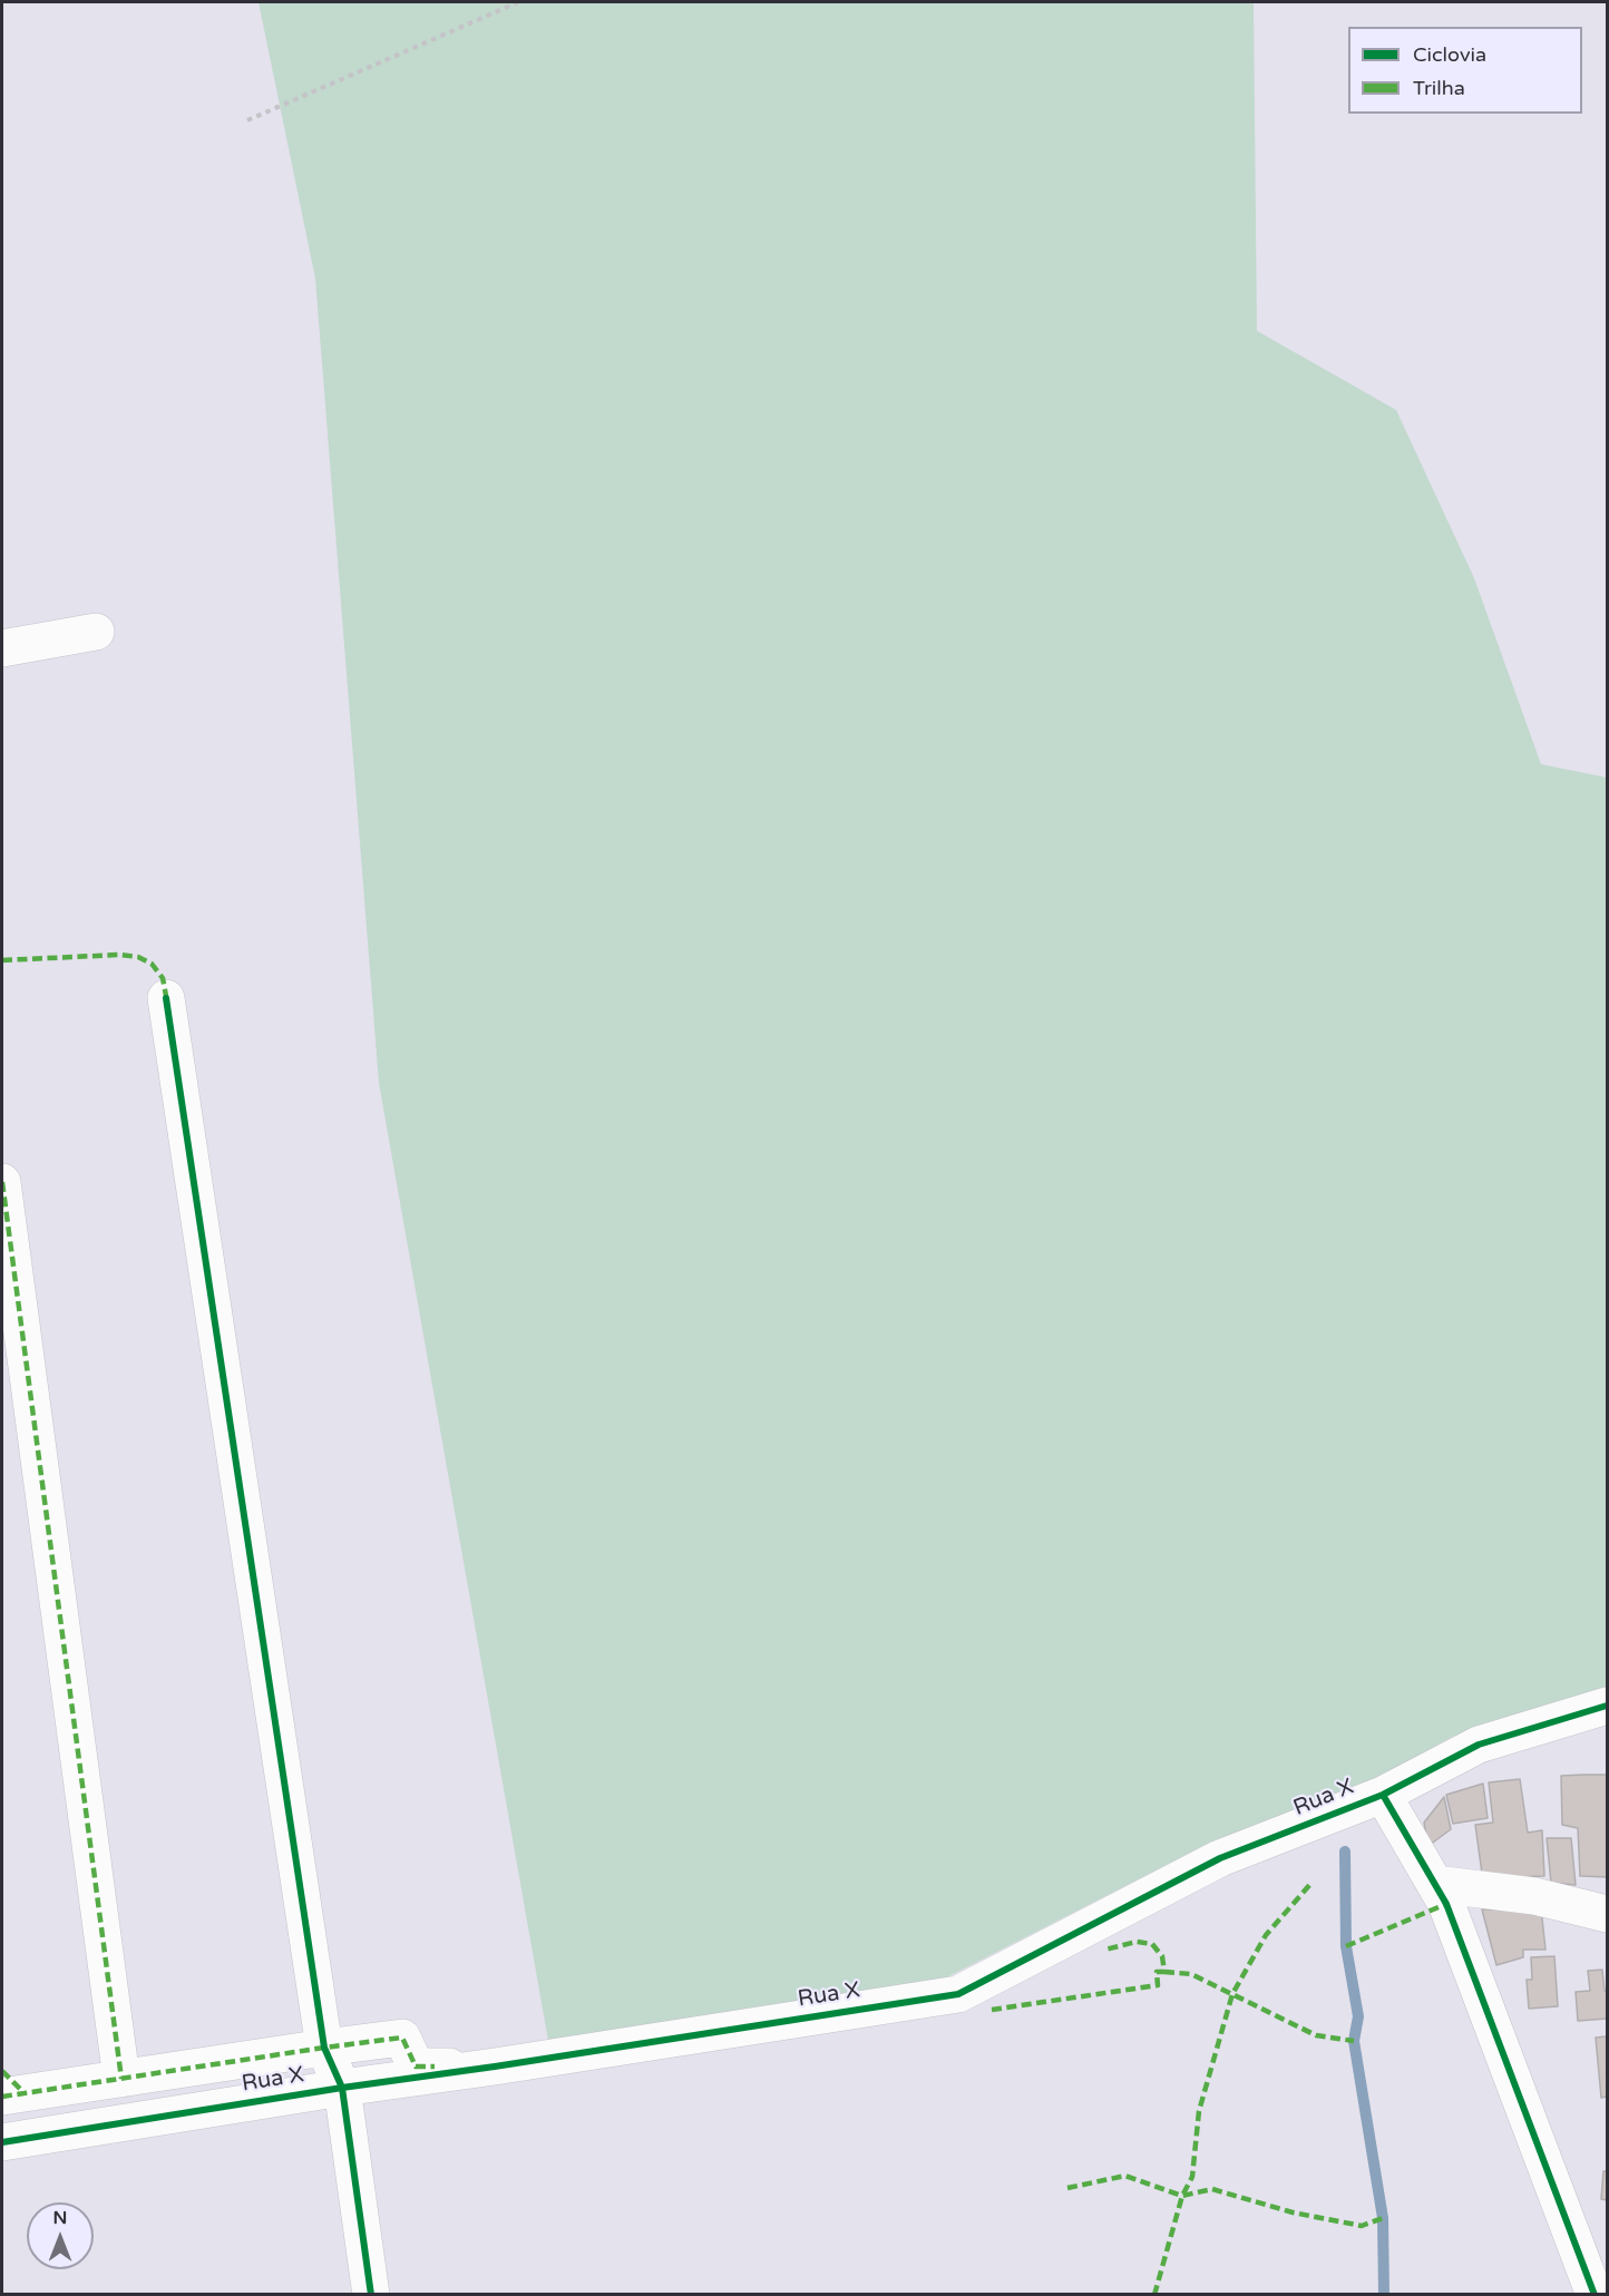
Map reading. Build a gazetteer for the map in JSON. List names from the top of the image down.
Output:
{
  "streets": {
    "street": ["Rua X"]
  },
  "legend": ["Ciclovia", "Trilha"],
  "north": "top"
}
